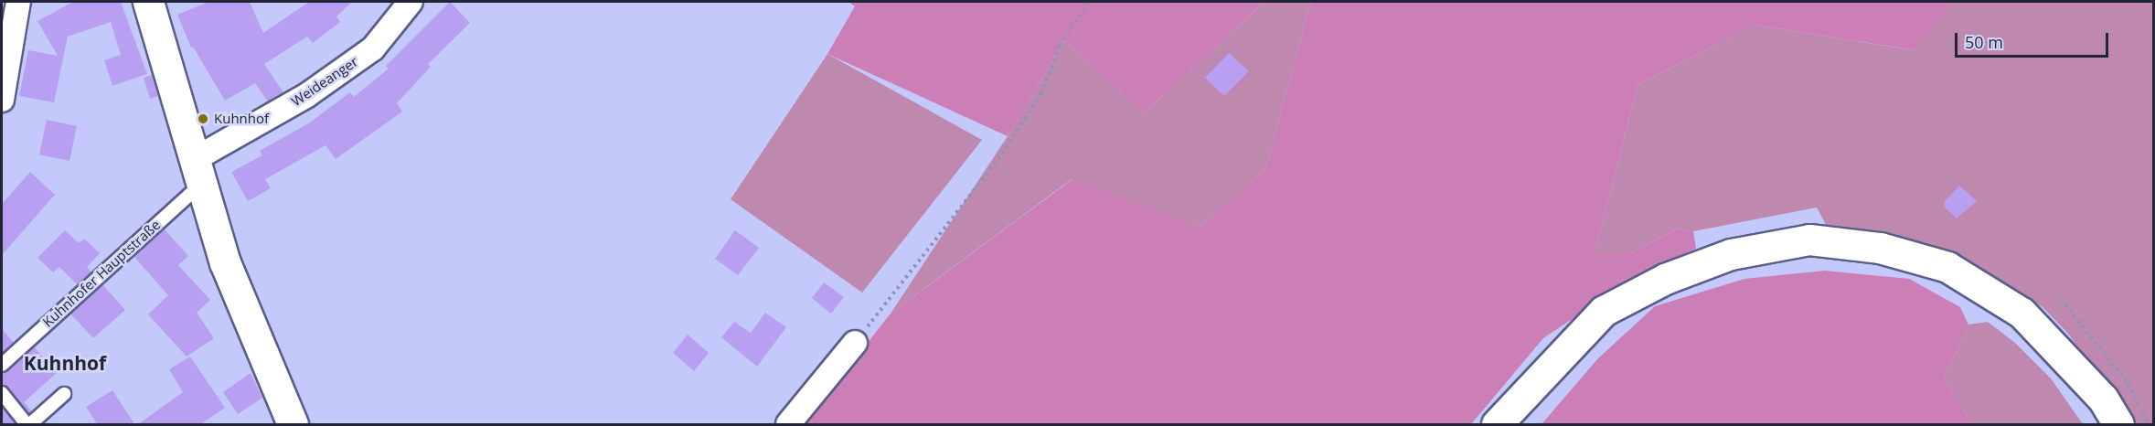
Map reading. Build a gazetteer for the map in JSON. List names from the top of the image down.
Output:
{
  "streets": {
    "street": ["Weideanger"],
    "lane": ["Kuhnhofer Hauptstraße"]
  },
  "crossings": [
    ["Weideanger", "Kuhnhofer Hauptstraße"]
  ],
  "districts": ["Kuhnhof"],
  "places": ["Kuhnhof"],
  "scale_bar": "50 m"
}
